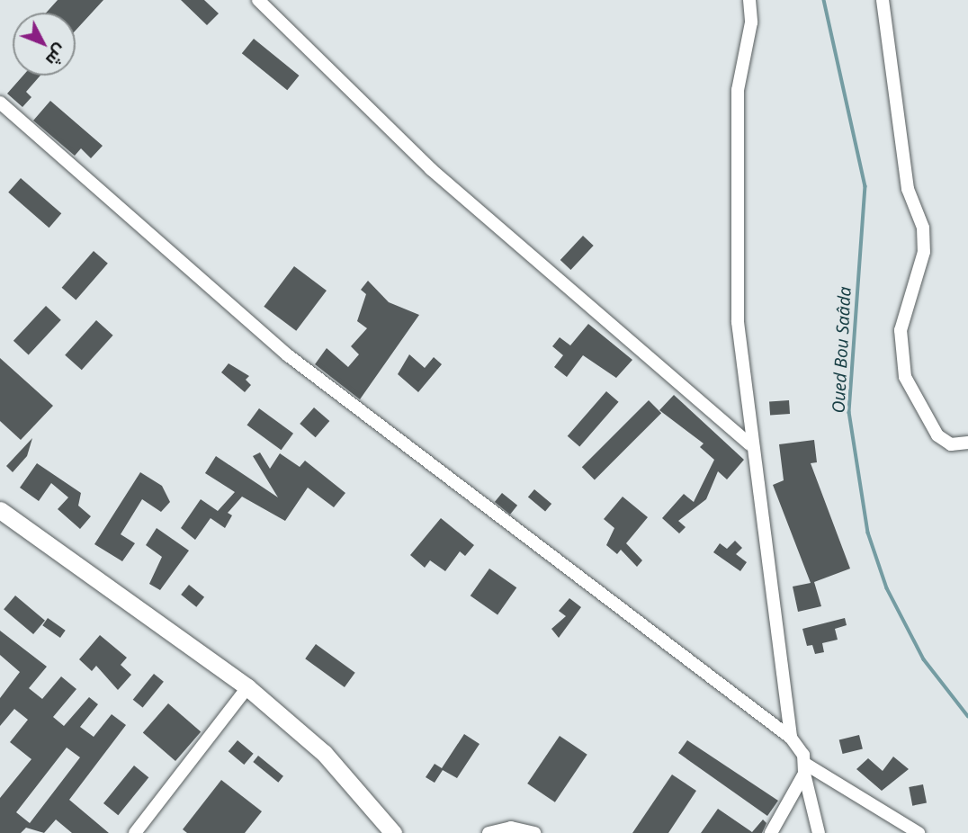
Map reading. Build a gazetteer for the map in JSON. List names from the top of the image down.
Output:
{
  "water": ["Oued Bou Saâda"],
  "north": "bottom right"
}
